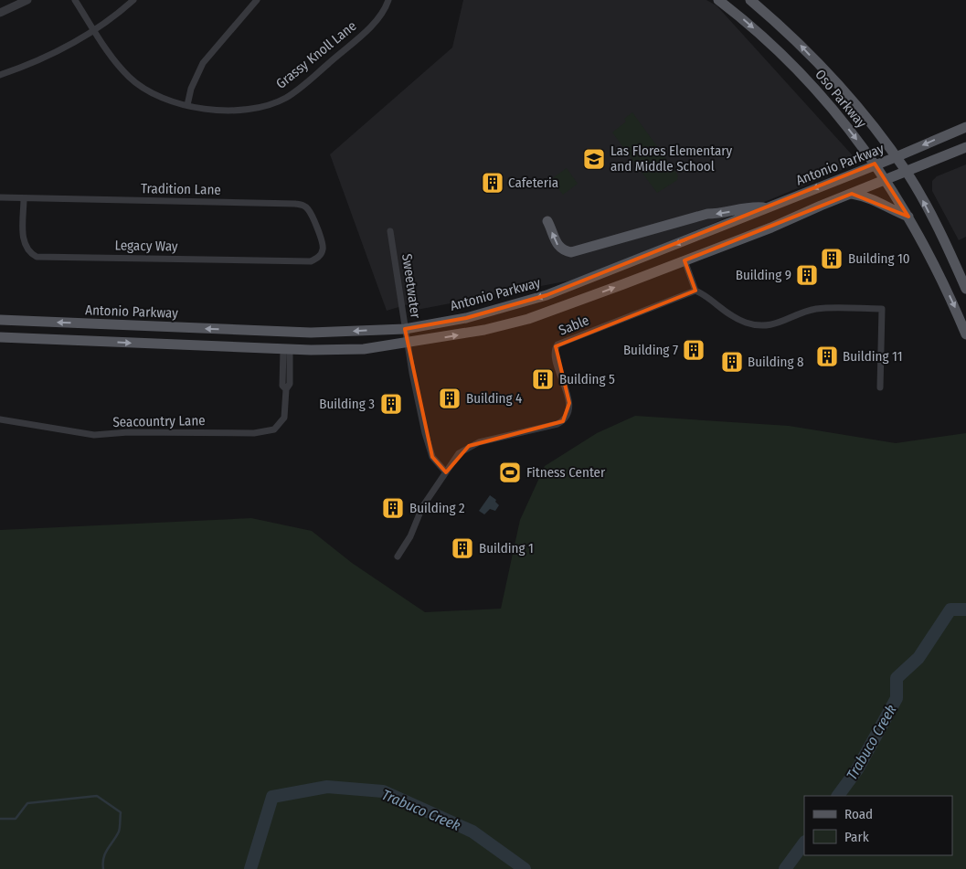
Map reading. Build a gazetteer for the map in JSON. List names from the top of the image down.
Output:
{
  "streets": {
    "main road": ["Oso Parkway", "Antonio Parkway"],
    "street": [
      "Grassy Knoll Lane",
      "Tradition Lane",
      "Legacy Way",
      "Sweetwater",
      "Sable",
      "Seacountry Lane"
    ]
  },
  "crossings": [
    ["Oso Parkway", "Antonio Parkway"],
    ["Antonio Parkway", "Sweetwater"],
    ["Tradition Lane", "Legacy Way"]
  ],
  "water": ["Trabuco Creek"],
  "places": {
    "school or university": ["Las Flores Elementary and Middle School"],
    "building": [
      "Cafeteria",
      "Building 10",
      "Building 9",
      "Building 7",
      "Building 11",
      "Building 8",
      "Building 5",
      "Building 4",
      "Building 3",
      "Building 2",
      "Building 1"
    ],
    "sports": ["Fitness Center"]
  },
  "legend": ["Road", "Park"]
}
